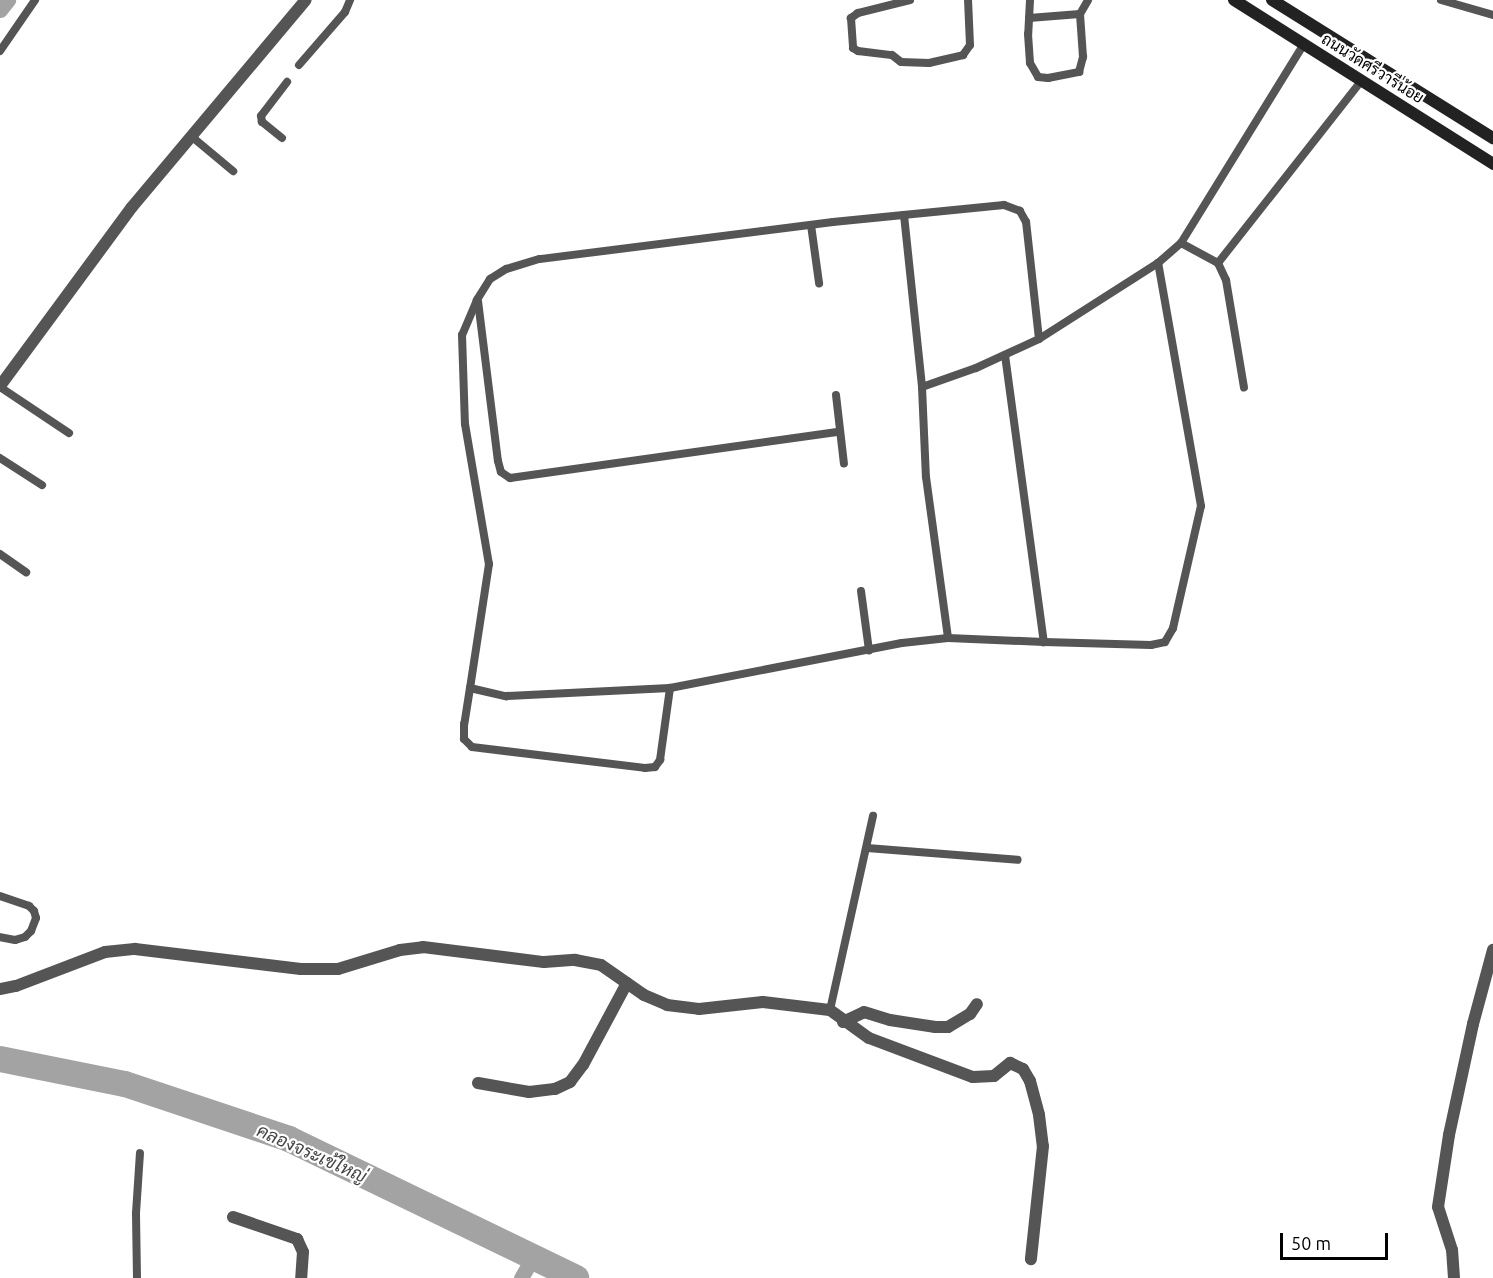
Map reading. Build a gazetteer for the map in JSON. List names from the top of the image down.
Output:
{
  "streets": {
    "main road": ["ถนนวัดศรีวารีน้อย"]
  },
  "water": ["คลองจระเข้ใหญ่"],
  "scale_bar": "50 m"
}
